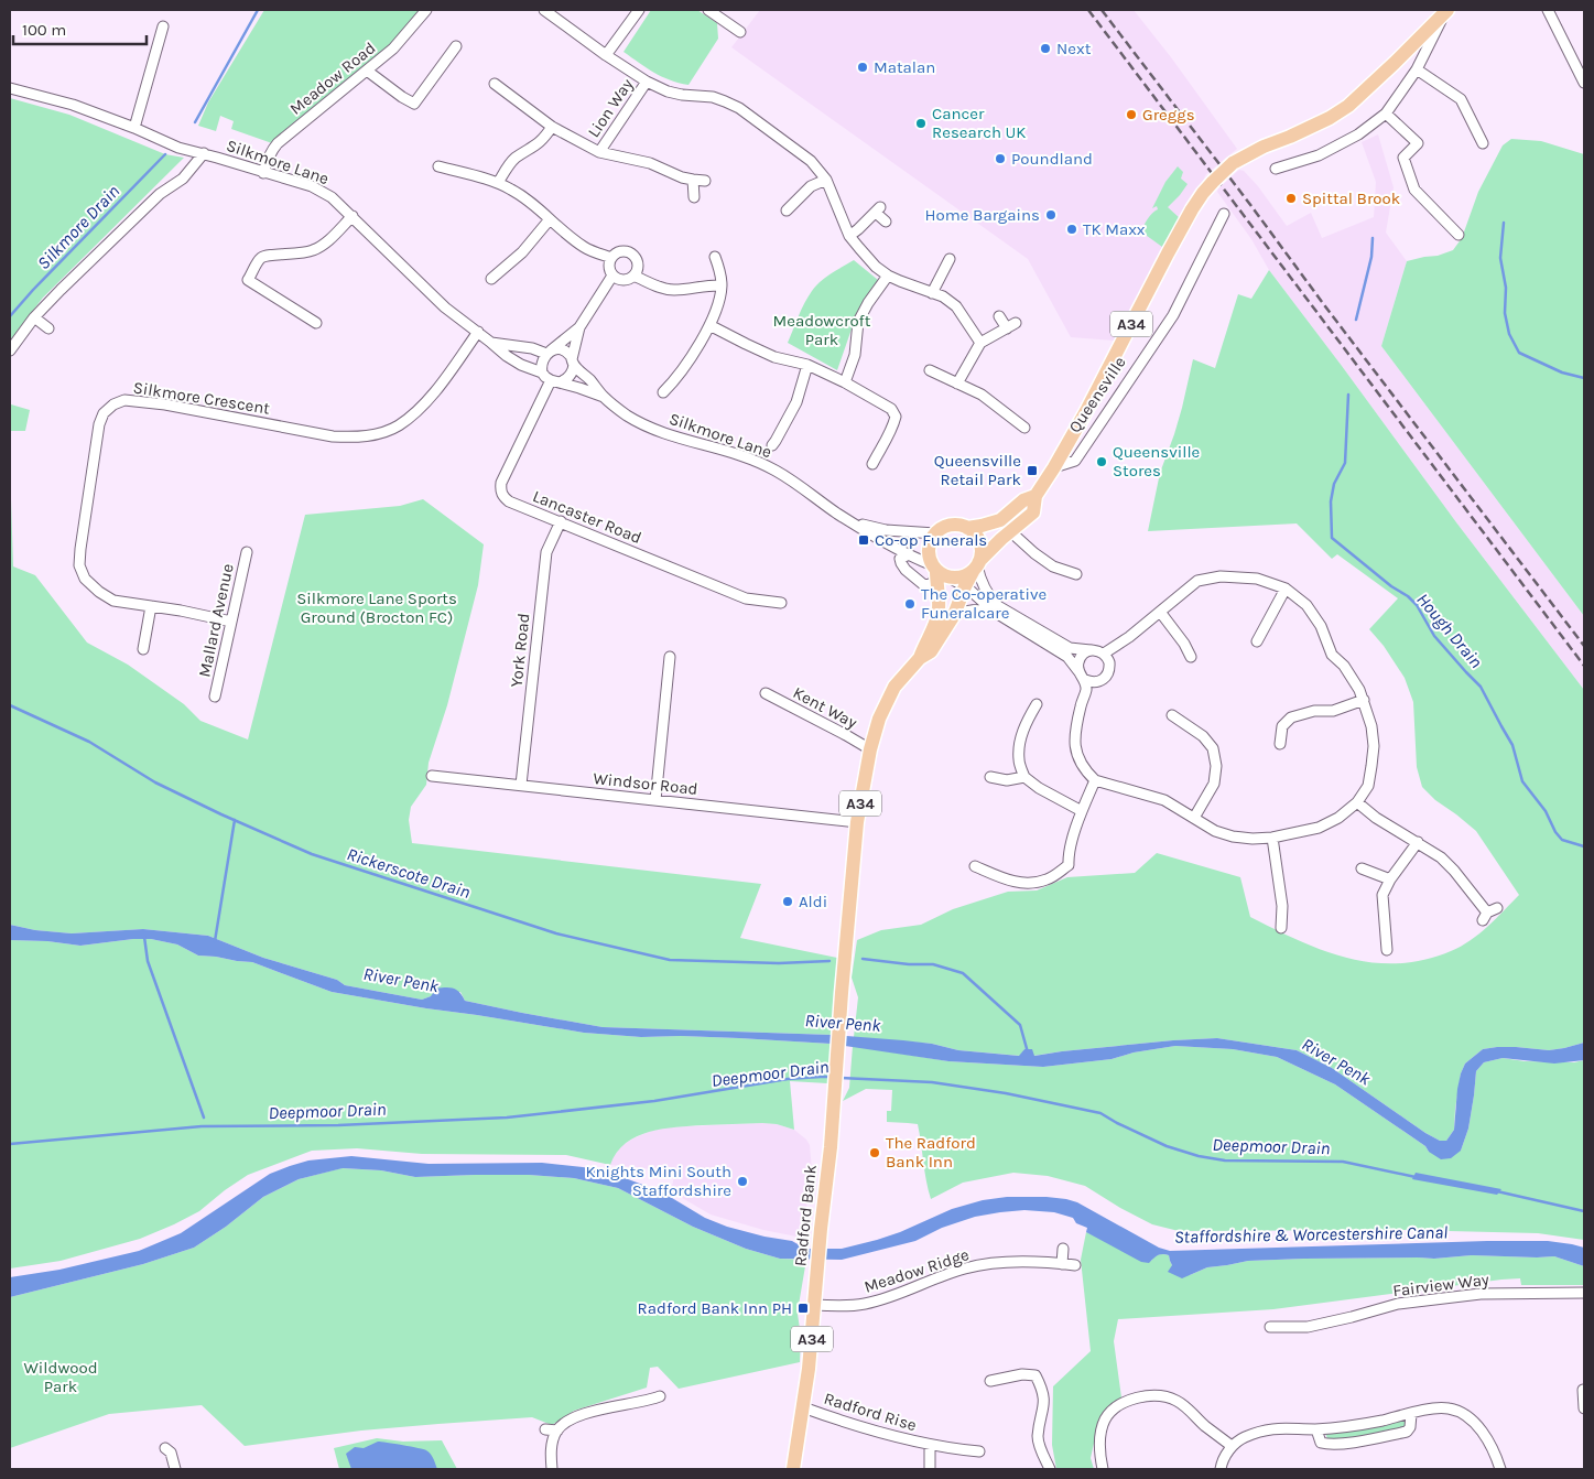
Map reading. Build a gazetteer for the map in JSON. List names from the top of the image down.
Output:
{
  "streets": {
    "highway": ["A34", "Radford Bank"],
    "street": [
      "Meadow Road",
      "Lion Way",
      "Silkmore Lane",
      "Queensville",
      "Silkmore Crescent",
      "Lancaster Road",
      "Mallard Avenue",
      "York Road",
      "Kent Way",
      "Windsor Road",
      "Meadow Ridge",
      "Fairview Way",
      "Radford Rise"
    ]
  },
  "crossings": [
    ["Meadow Road", "Silkmore Lane"],
    ["Silkmore Lane", "A34"],
    ["Silkmore Lane", "Silkmore Crescent"],
    ["Silkmore Lane", "Lancaster Road"],
    ["A34", "Queensville"],
    ["A34", "Kent Way"],
    ["A34", "Windsor Road"],
    ["A34", "Radford Bank"],
    ["Silkmore Crescent", "Mallard Avenue"],
    ["Lancaster Road", "York Road"],
    ["York Road", "Windsor Road"],
    ["Windsor Road", "Radford Bank"],
    ["Radford Bank", "Meadow Ridge"],
    ["Radford Bank", "Radford Rise"]
  ],
  "water": [
    "Silkmore Drain",
    "Hough Drain",
    "Rickerscote Drain",
    "River Penk",
    "Deepmoor Drain",
    "Staffordshire & Worcestershire Canal"
  ],
  "parks": ["Meadowcroft Park", "Silkmore Lane Sports Ground (Brocton FC)", "Wildwood Park"],
  "places": {
    "other": [
      "Next",
      "Matalan",
      "Greggs",
      "Cancer Research UK",
      "Poundland",
      "Spittal Brook",
      "Home Bargains",
      "TK Maxx",
      "Queensville Stores",
      "The Co-operative Funeralcare",
      "Aldi",
      "The Radford Bank Inn",
      "Knights Mini South Staffordshire"
    ],
    "transit": ["Queensville Retail Park", "Co-op Funerals", "Radford Bank Inn PH"]
  },
  "scale_bar": "100 m"
}
